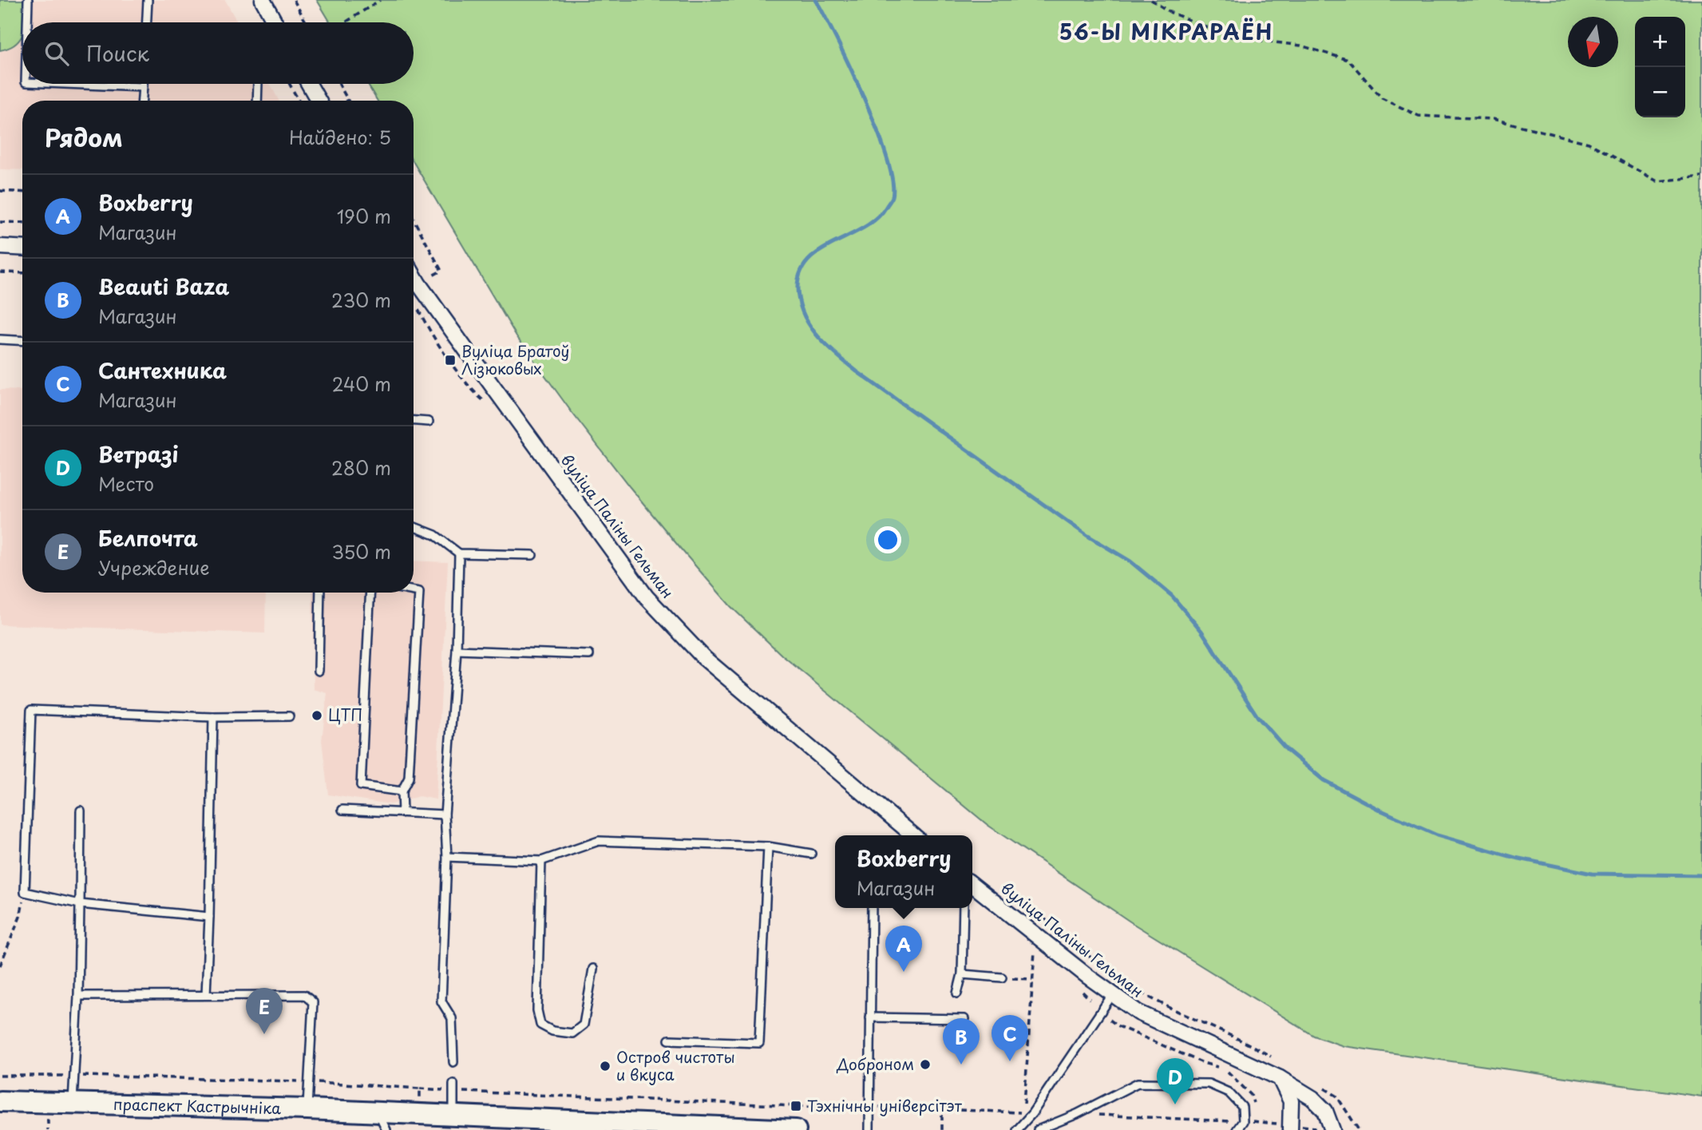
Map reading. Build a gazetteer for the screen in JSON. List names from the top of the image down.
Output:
{
  "streets": {
    "main road": ["праспект Кастрычніка"],
    "street": ["вуліца Паліны Гельман"]
  },
  "districts": ["56-Ы МІКРАРАЁН"],
  "places": {
    "transit": ["Вуліца Братоў Лізюковых", "Тэхнічны універсітэт"],
    "other": ["ЦТП", "Доброном", "Остров чистоты и вкуса"]
  },
  "north": "bottom",
  "page": {
    "map_buttons": ["+", "−"],
    "search": "Поиск",
    "heading": ["Рядом", "Найдено: 5"],
    "list": [
      {
        "mark": "A",
        "name": "Boxberry",
        "note": "Магазин",
        "value": "190 m"
      },
      {
        "mark": "B",
        "name": "Beauti Baza",
        "note": "Магазин",
        "value": "230 m"
      },
      {
        "mark": "C",
        "name": "Сантехника",
        "note": "Магазин",
        "value": "240 m"
      },
      {
        "mark": "D",
        "name": "Ветразі",
        "note": "Место",
        "value": "280 m"
      },
      {
        "mark": "E",
        "name": "Белпочта",
        "note": "Учреждение",
        "value": "350 m"
      }
    ],
    "popup": ["Boxberry", "Магазин"],
    "pins": [
      "A",
      "E",
      "C",
      "B",
      "D"
    ]
  }
}
